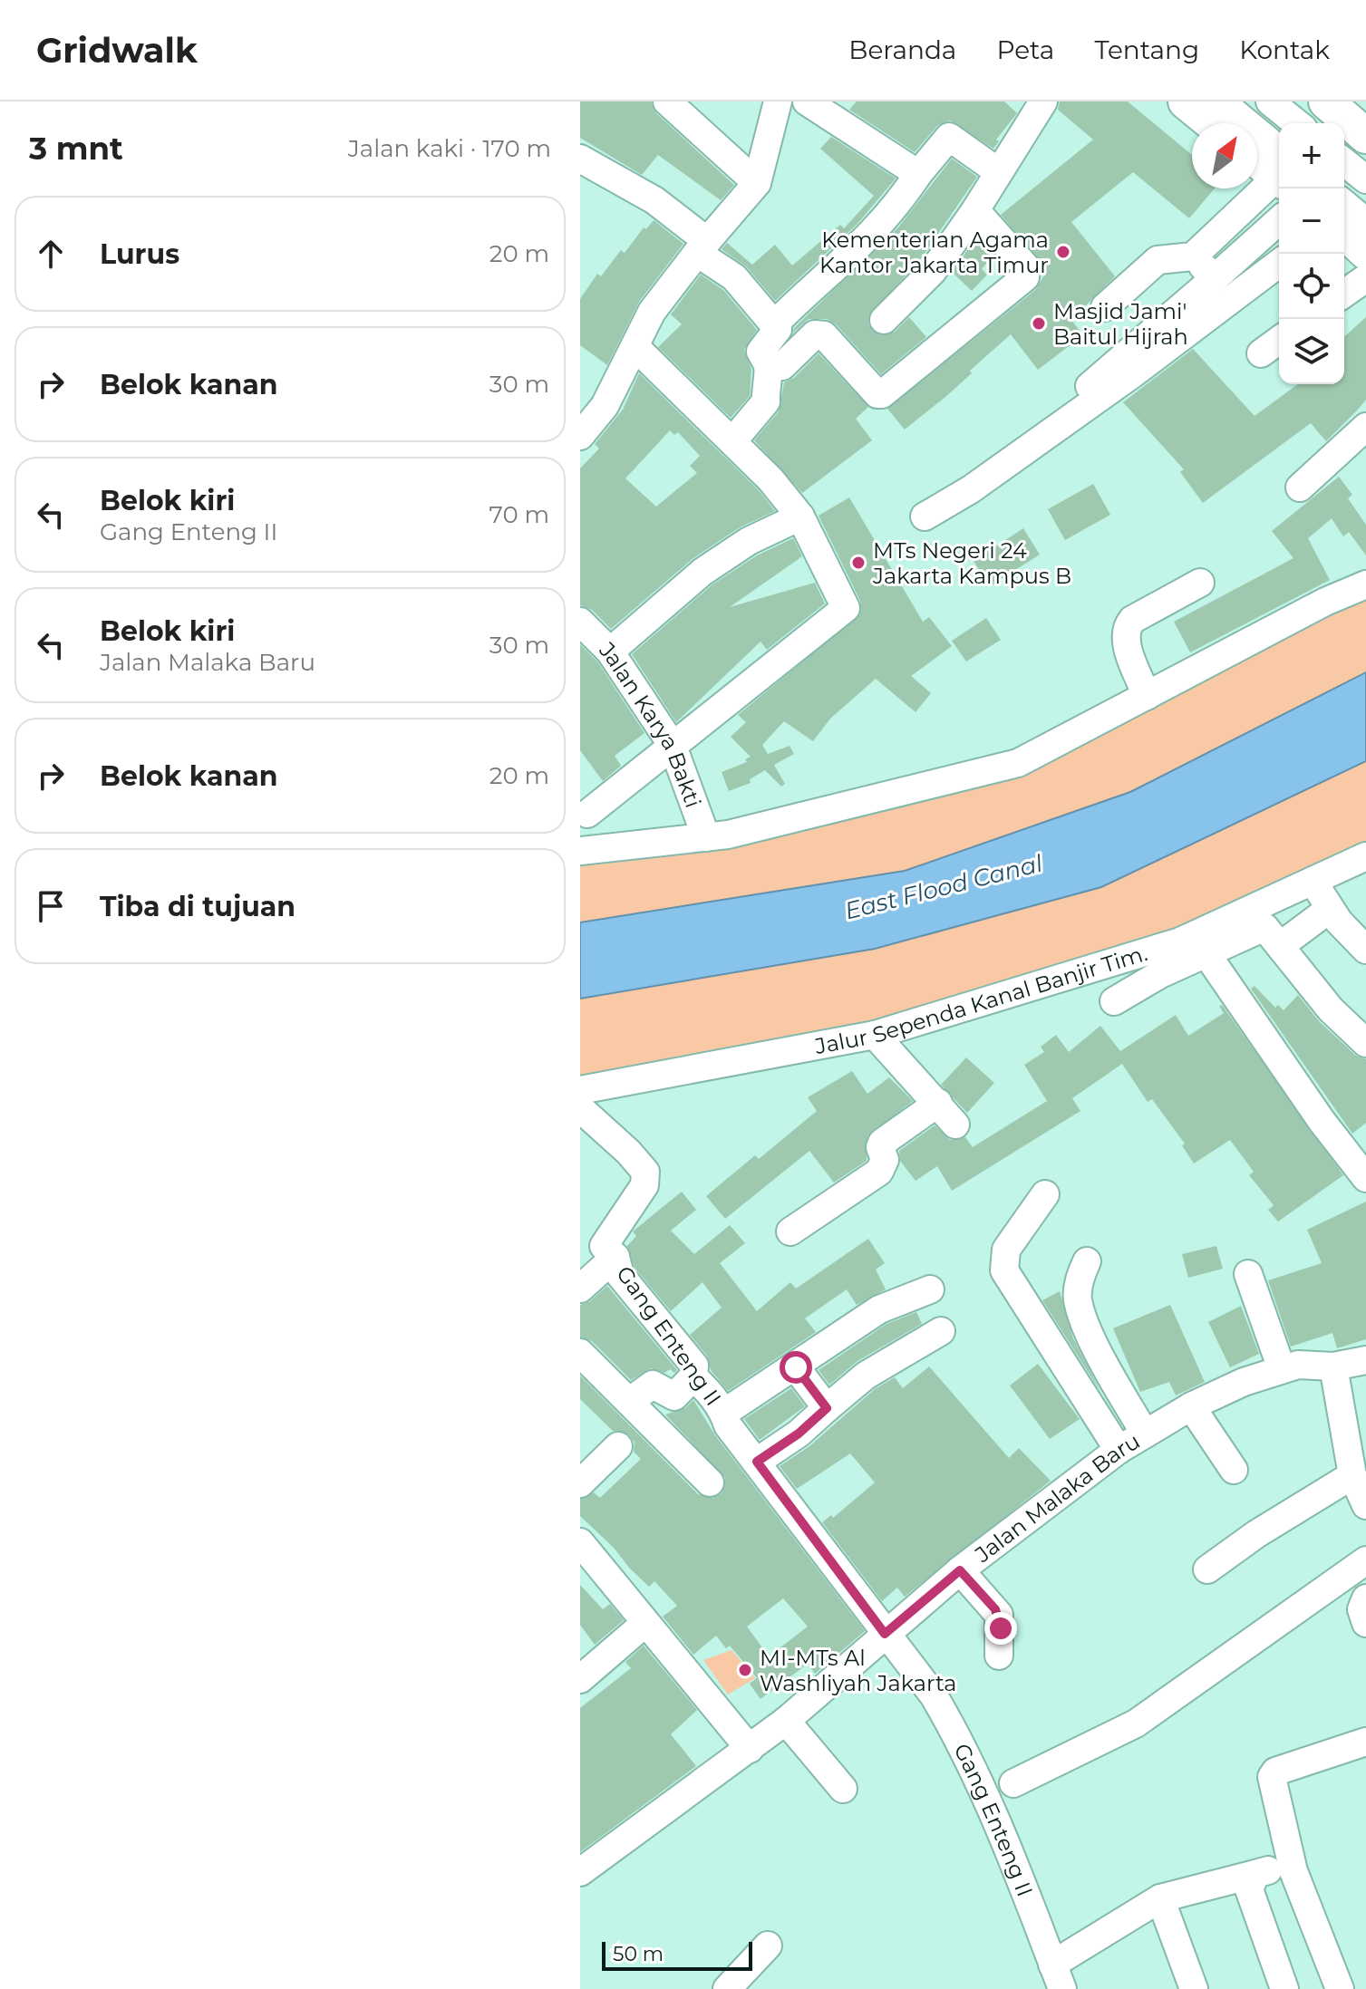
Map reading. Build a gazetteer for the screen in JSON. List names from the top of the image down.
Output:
{
  "streets": {
    "street": [
      "Jalan Karya Bakti",
      "Jalur Sependa Kanal Banjir Tim.",
      "Gang Enteng II",
      "Jalan Malaka Baru"
    ]
  },
  "crossings": [
    ["Gang Enteng II", "Jalan Malaka Baru"]
  ],
  "water": ["East Flood Canal"],
  "places": [
    "Kementerian Agama Kantor Jakarta Timur",
    "Masjid Jami' Baitul Hijrah",
    "MTs Negeri 24 Jakarta Kampus B",
    "MI-MTs Al Washliyah Jakarta"
  ],
  "scale_bar": "50 m",
  "north": "top right",
  "page": {
    "header": "Gridwalk",
    "nav": [
      "Beranda",
      "Peta",
      "Tentang",
      "Kontak"
    ],
    "heading": ["3 mnt", "Jalan kaki · 170 m"],
    "map_buttons": ["+", "−"],
    "list": [
      ["Lurus", "20 m"],
      ["Belok kanan", "30 m"],
      ["Belok kiri", "Gang Enteng II", "70 m"],
      ["Belok kiri", "Jalan Malaka Baru", "30 m"],
      ["Belok kanan", "20 m"],
      "Tiba di tujuan"
    ],
    "scale": "50 m"
  }
}
